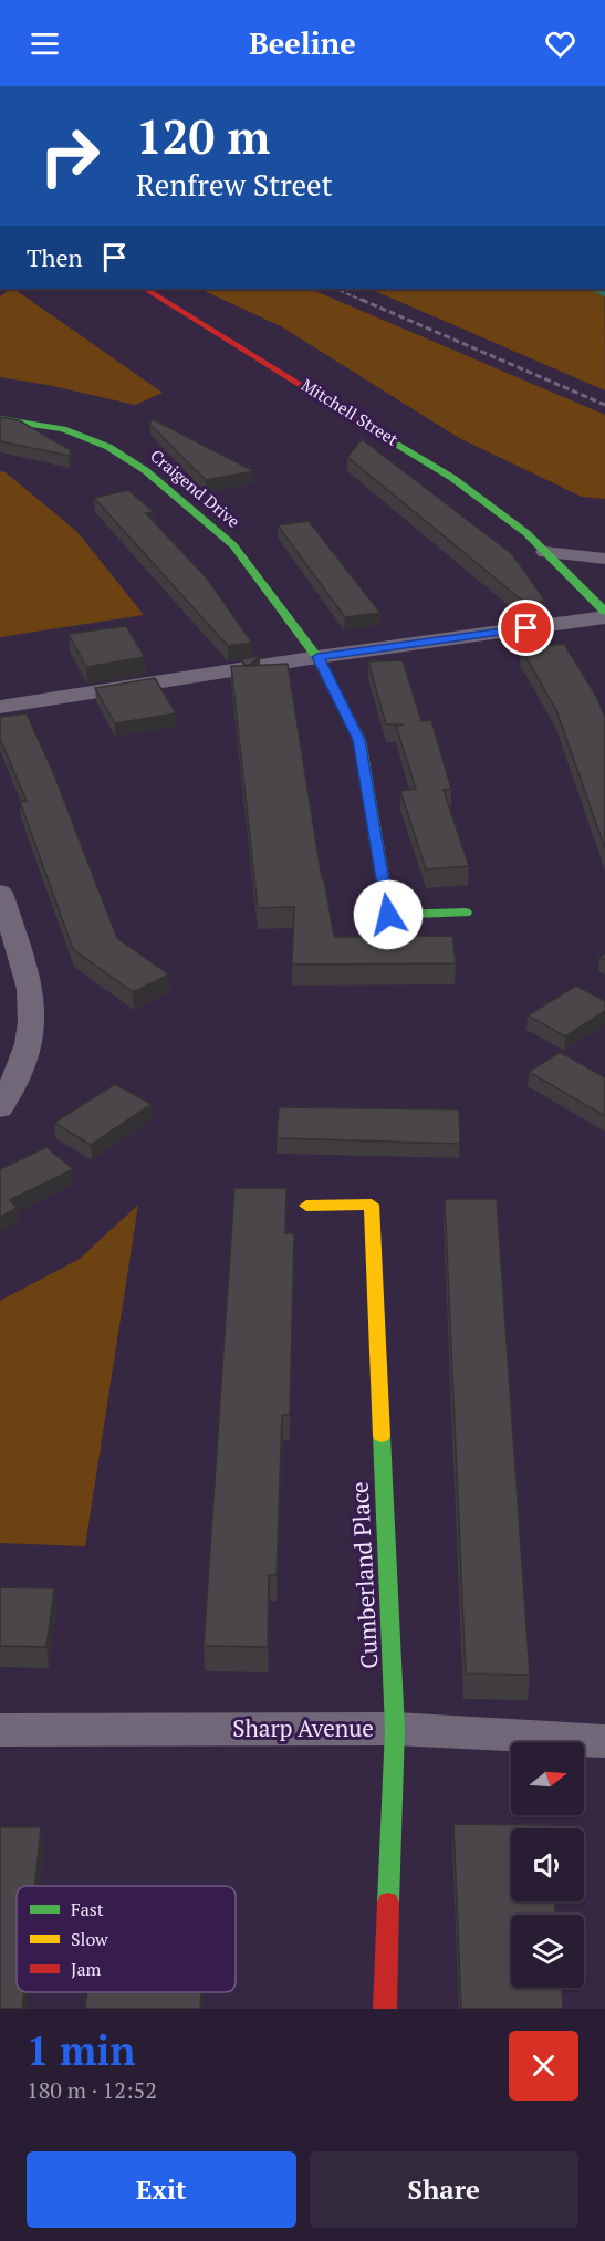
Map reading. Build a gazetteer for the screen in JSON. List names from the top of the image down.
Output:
{
  "streets": {
    "street": [
      "Mitchell Street",
      "Craigend Drive",
      "Cumberland Place",
      "Sharp Avenue"
    ]
  },
  "crossings": [
    ["Cumberland Place", "Sharp Avenue"]
  ],
  "legend": ["Fast", "Slow", "Jam"],
  "north": "right",
  "page": {
    "header": "Beeline",
    "turn": ["120 m", "Renfrew Street"],
    "then": "Then",
    "heading": ["1 min", "180 m · 12:52"],
    "buttons": ["Exit", "Share"]
  }
}
